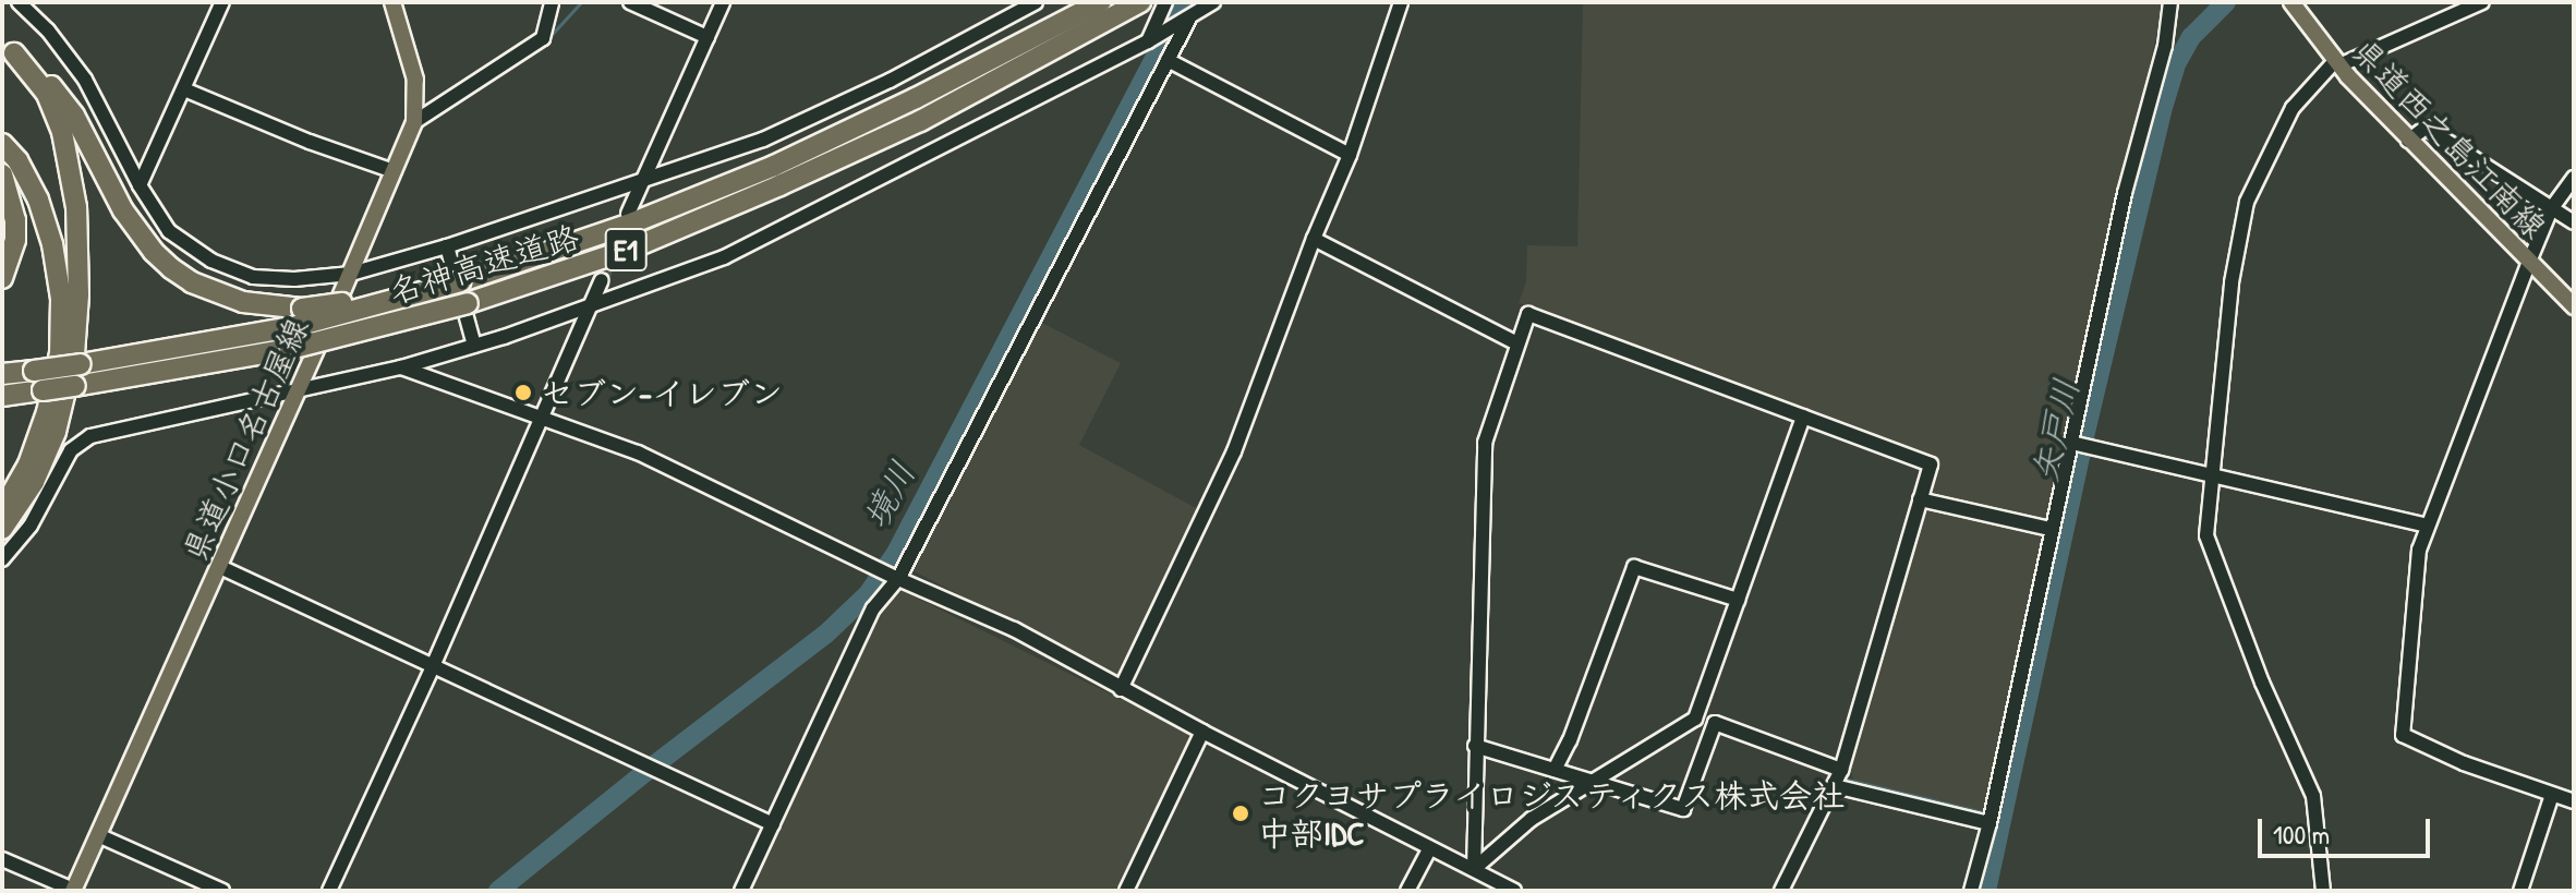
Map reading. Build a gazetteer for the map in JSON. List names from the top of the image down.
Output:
{
  "streets": {
    "highway": ["E1", "名神高速道路"],
    "main road": ["県道西之島江南線", "県道小口名古屋線"]
  },
  "water": ["矢戸川", "境川"],
  "places": ["セブン-イレブン", "コクヨサプライロジスティクス株式会社 中部IDC"],
  "scale_bar": "100 m"
}
